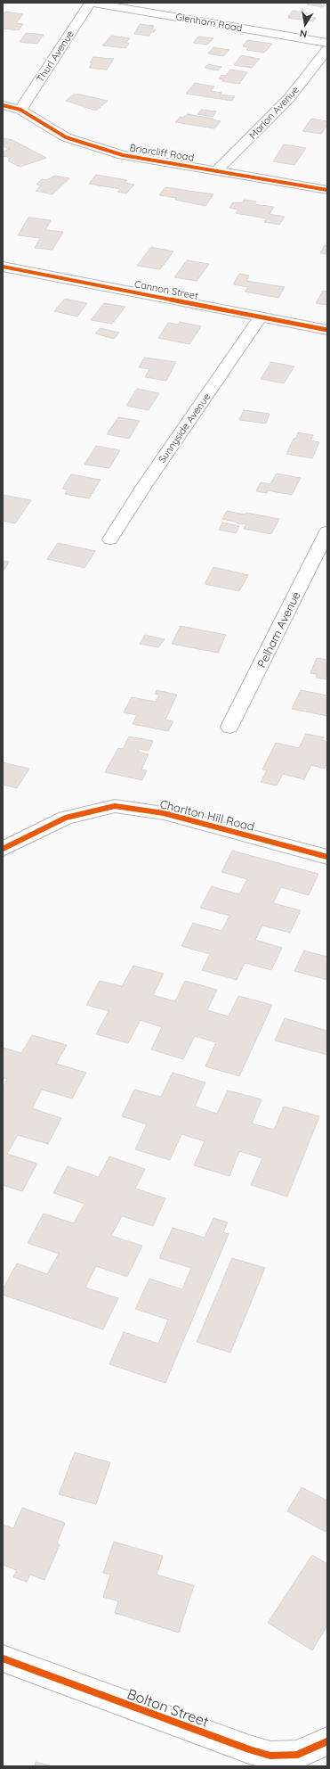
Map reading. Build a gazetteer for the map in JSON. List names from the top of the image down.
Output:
{
  "streets": {
    "street": [
      "Glenham Road",
      "Thurl Avenue",
      "Marion Avenue",
      "Briarcliff Road",
      "Cannon Street",
      "Sunnyside Avenue",
      "Pelham Avenue",
      "Charlton Hill Road",
      "Bolton Street"
    ]
  },
  "crossings": [
    ["Glenham Road", "Thurl Avenue"],
    ["Thurl Avenue", "Briarcliff Road"],
    ["Marion Avenue", "Briarcliff Road"],
    ["Cannon Street", "Sunnyside Avenue"]
  ],
  "north": "bottom"
}
